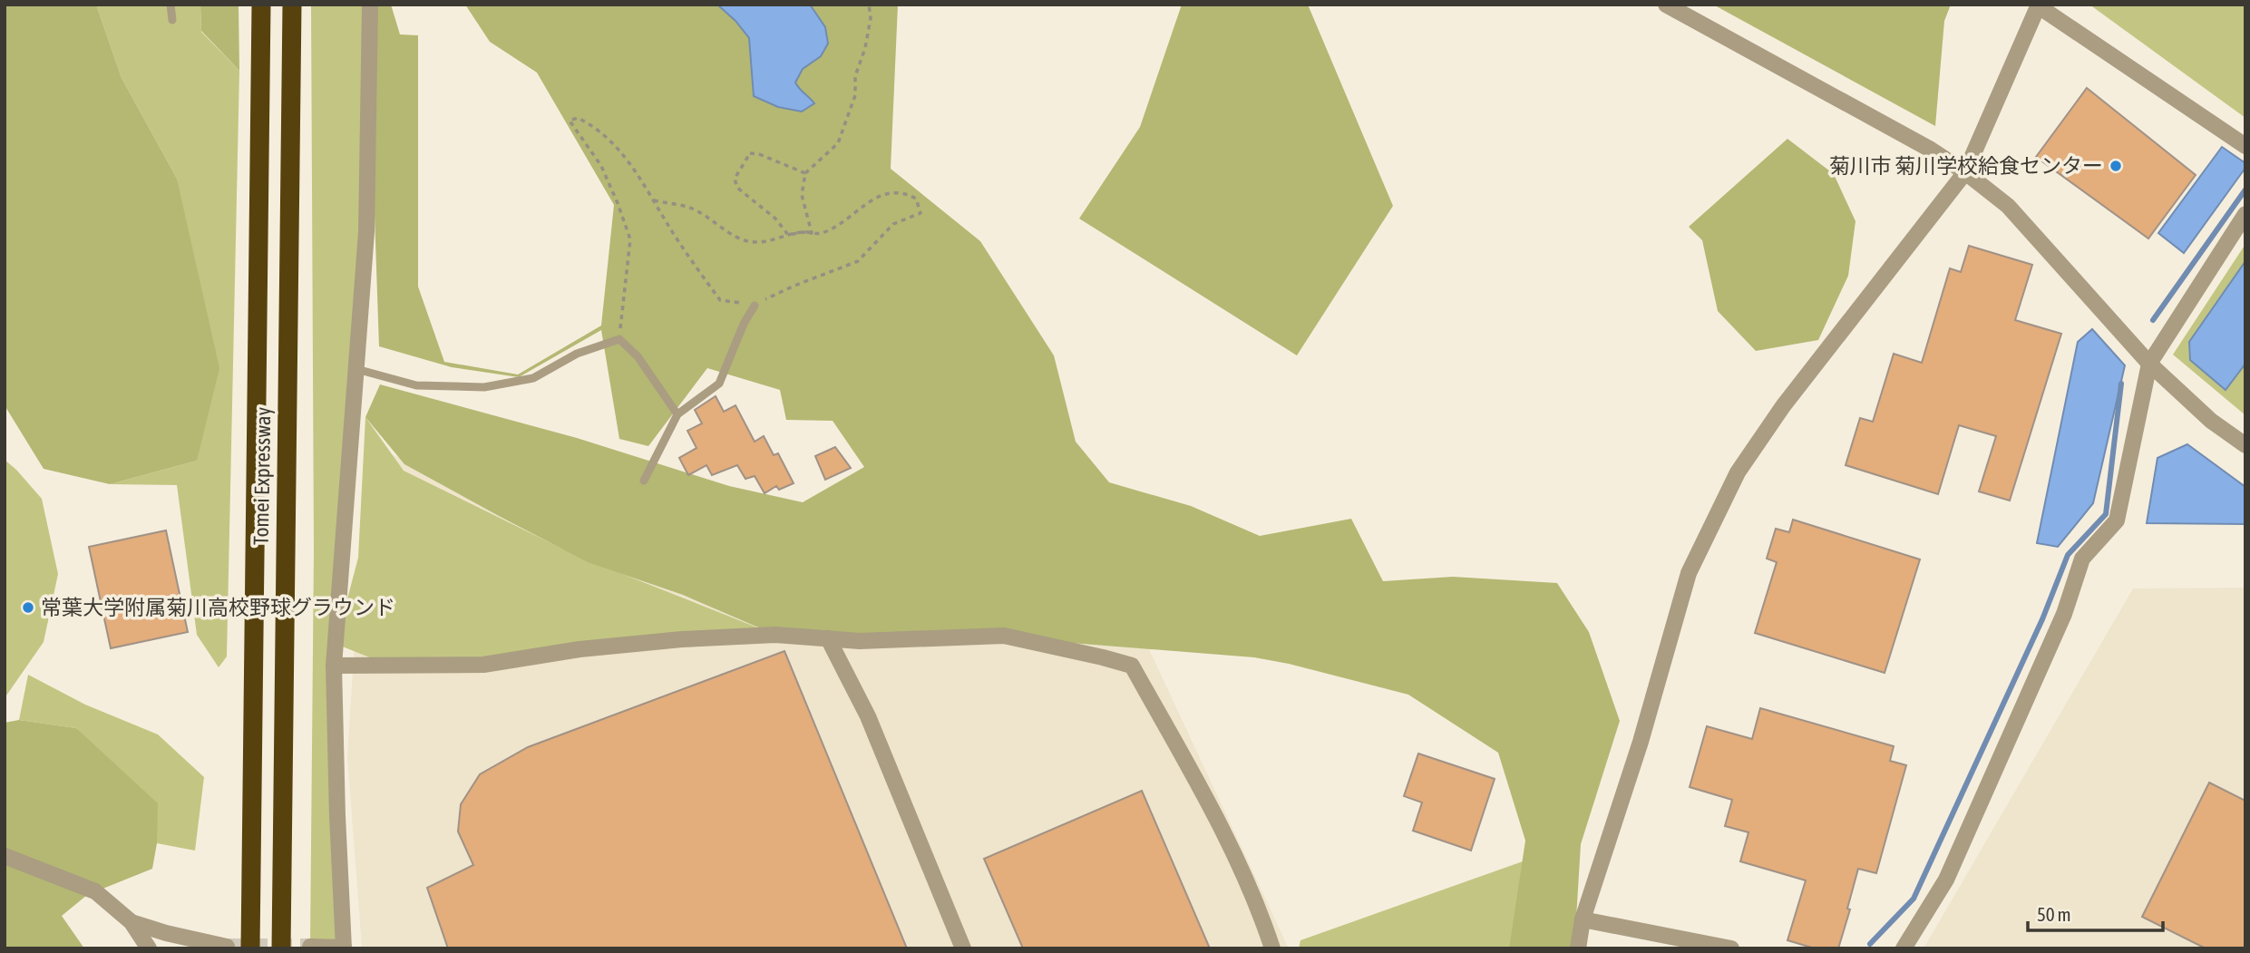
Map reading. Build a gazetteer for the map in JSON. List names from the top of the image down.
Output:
{
  "streets": {
    "highway": ["Tomei Expressway"]
  },
  "places": ["菊川市 菊川学校給食センター", "常葉大学附属菊川高校野球グラウンド"],
  "scale_bar": "50 m"
}
